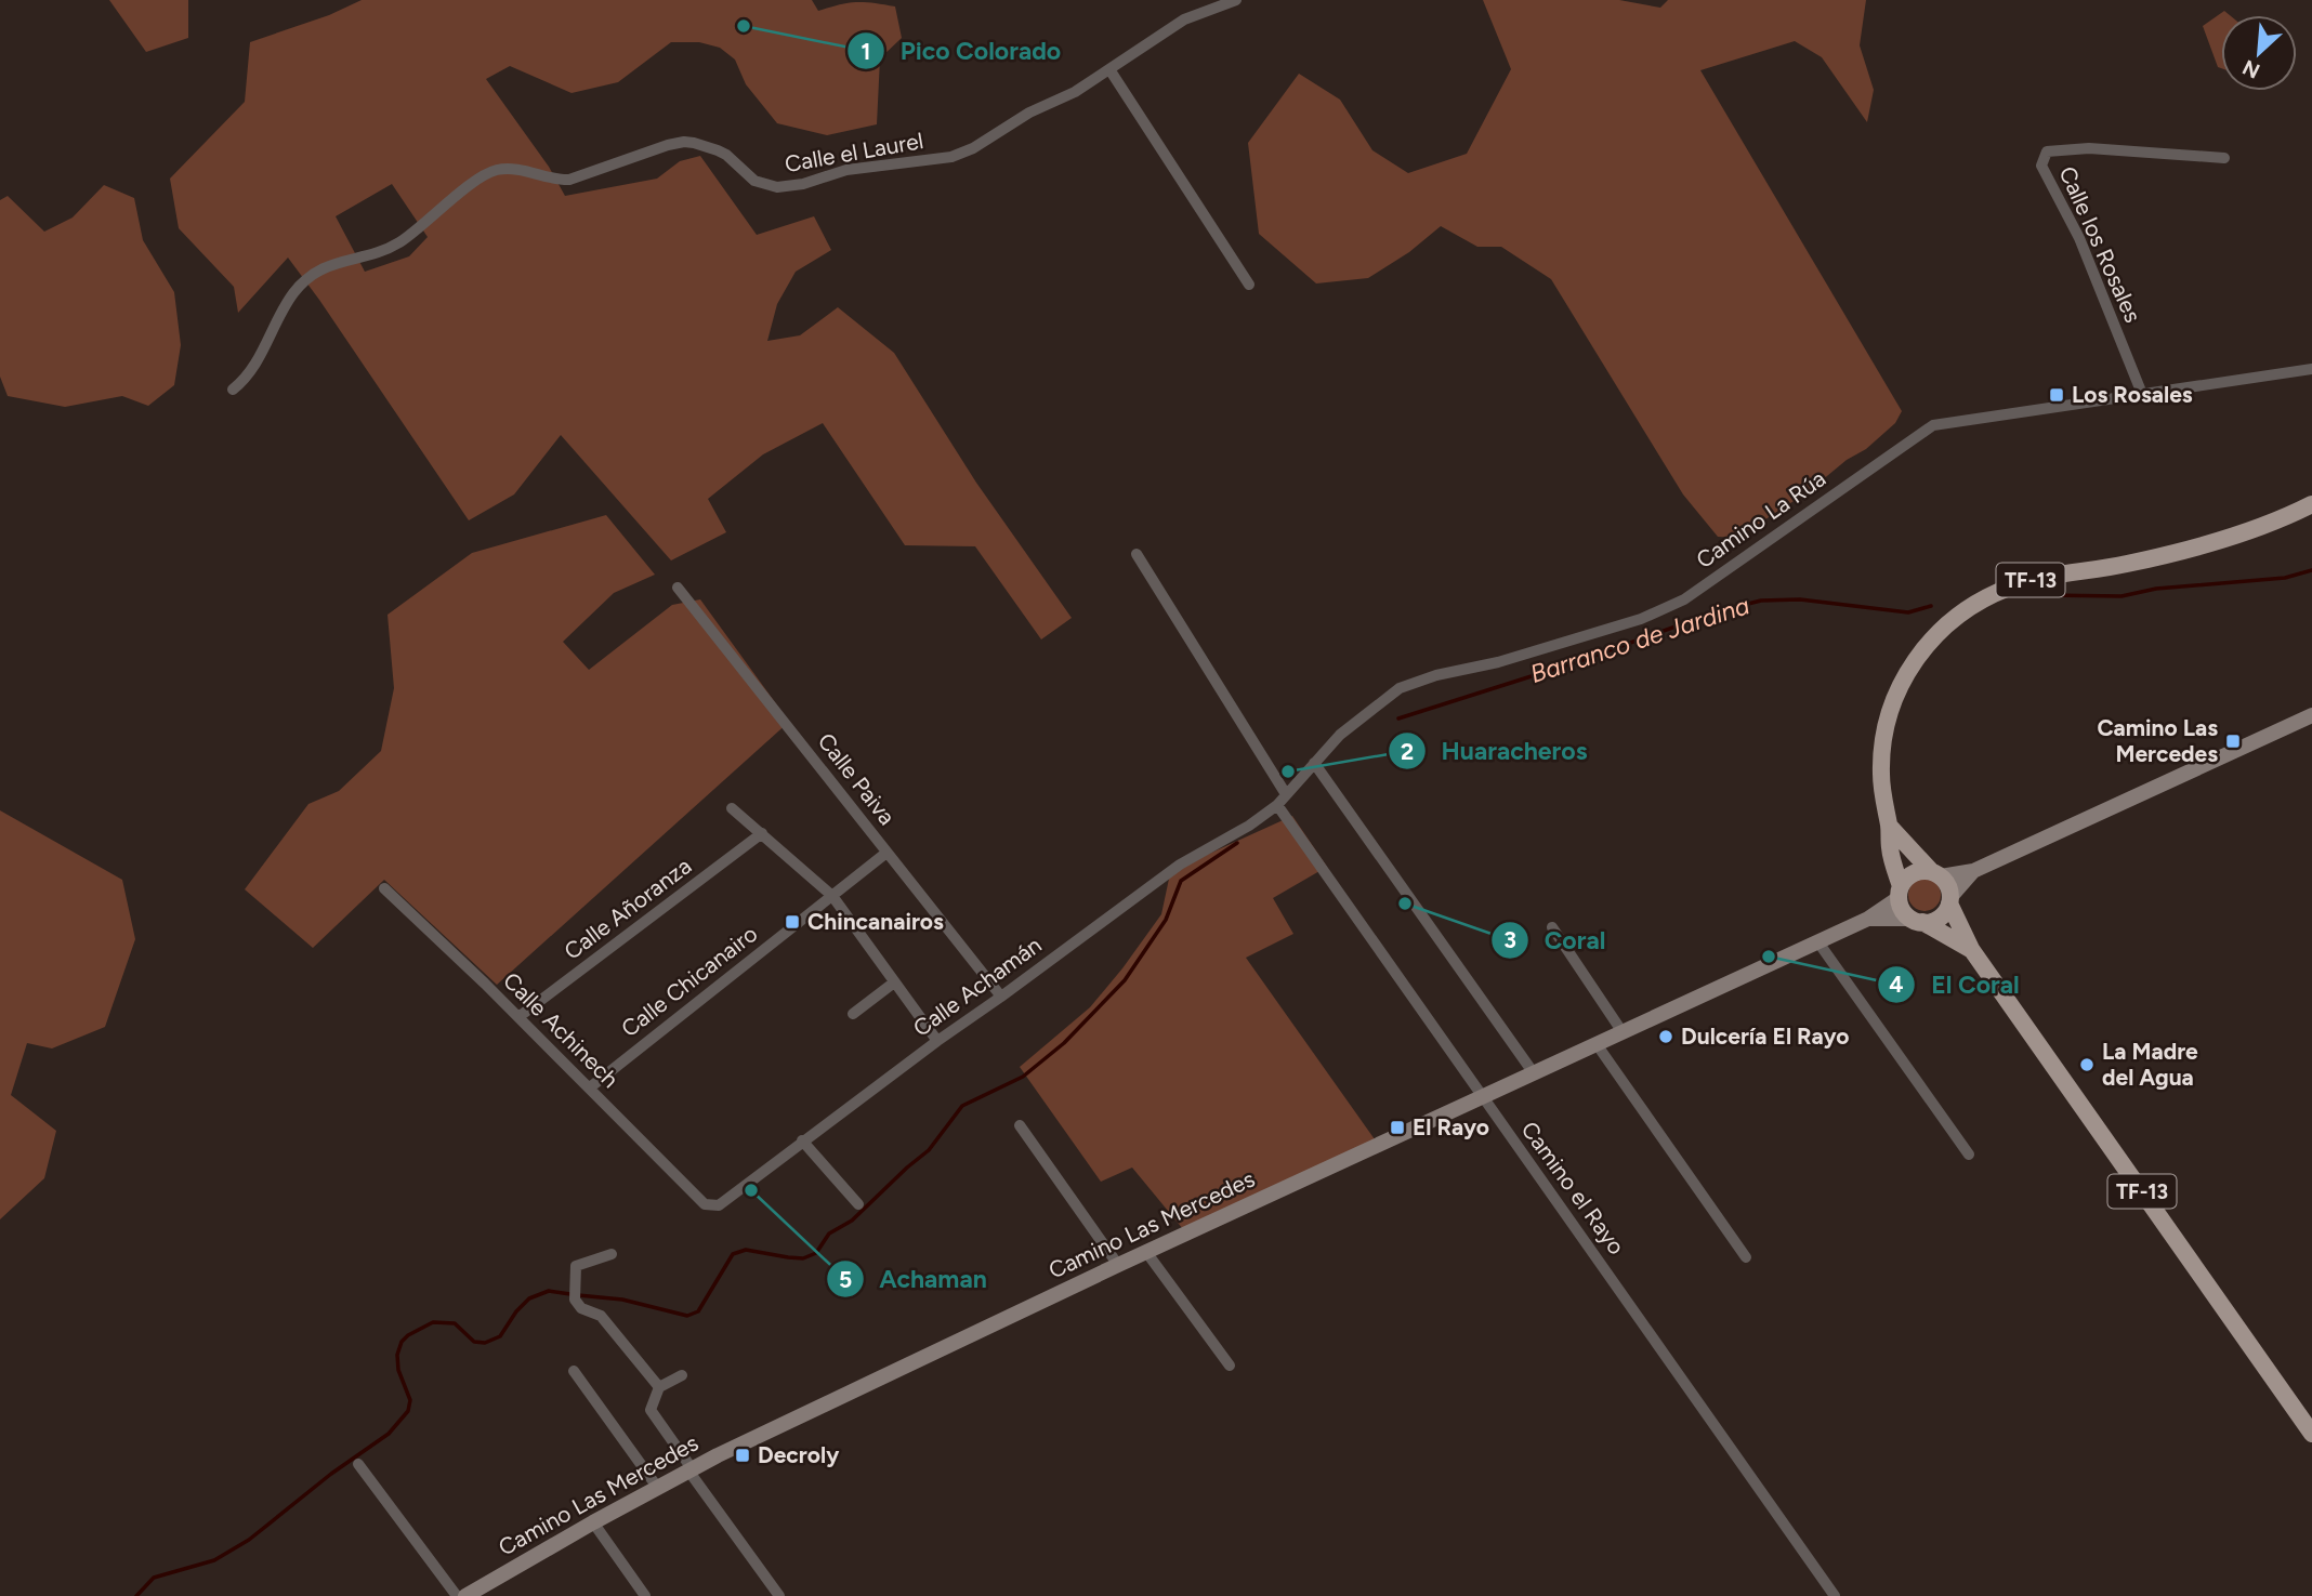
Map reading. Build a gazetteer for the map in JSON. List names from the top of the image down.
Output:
{
  "streets": {
    "main road": ["TF-13", "Camino Las Mercedes"],
    "street": [
      "Calle el Laurel",
      "Calle los Rosales",
      "Camino La Rúa",
      "Calle Paiva",
      "Calle Añoranza",
      "Calle Chicanairo",
      "Calle Achamán",
      "Calle Achinech",
      "Camino el Rayo"
    ]
  },
  "crossings": [
    ["Calle los Rosales", "Camino La Rúa"],
    ["Camino La Rúa", "Calle Achamán"],
    ["Camino La Rúa", "Camino el Rayo"],
    ["TF-13", "Camino Las Mercedes"],
    ["Calle Paiva", "Calle Chicanairo"],
    ["Calle Paiva", "Calle Achamán"],
    ["Calle Añoranza", "Calle Achinech"],
    ["Calle Chicanairo", "Calle Achinech"],
    ["Calle Achamán", "Calle Achinech"],
    ["Calle Achamán", "Camino el Rayo"],
    ["Camino el Rayo", "Camino Las Mercedes"]
  ],
  "water": ["Barranco de Jardina"],
  "places": {
    "other": [
      "Pico Colorado",
      "Huaracheros",
      "Coral",
      "El Coral",
      "Dulcería El Rayo",
      "La Madre del Agua",
      "Achaman"
    ],
    "transit": [
      "Los Rosales",
      "Camino Las Mercedes",
      "Chincanairos",
      "El Rayo",
      "Decroly"
    ]
  },
  "north": "bottom left"
}
